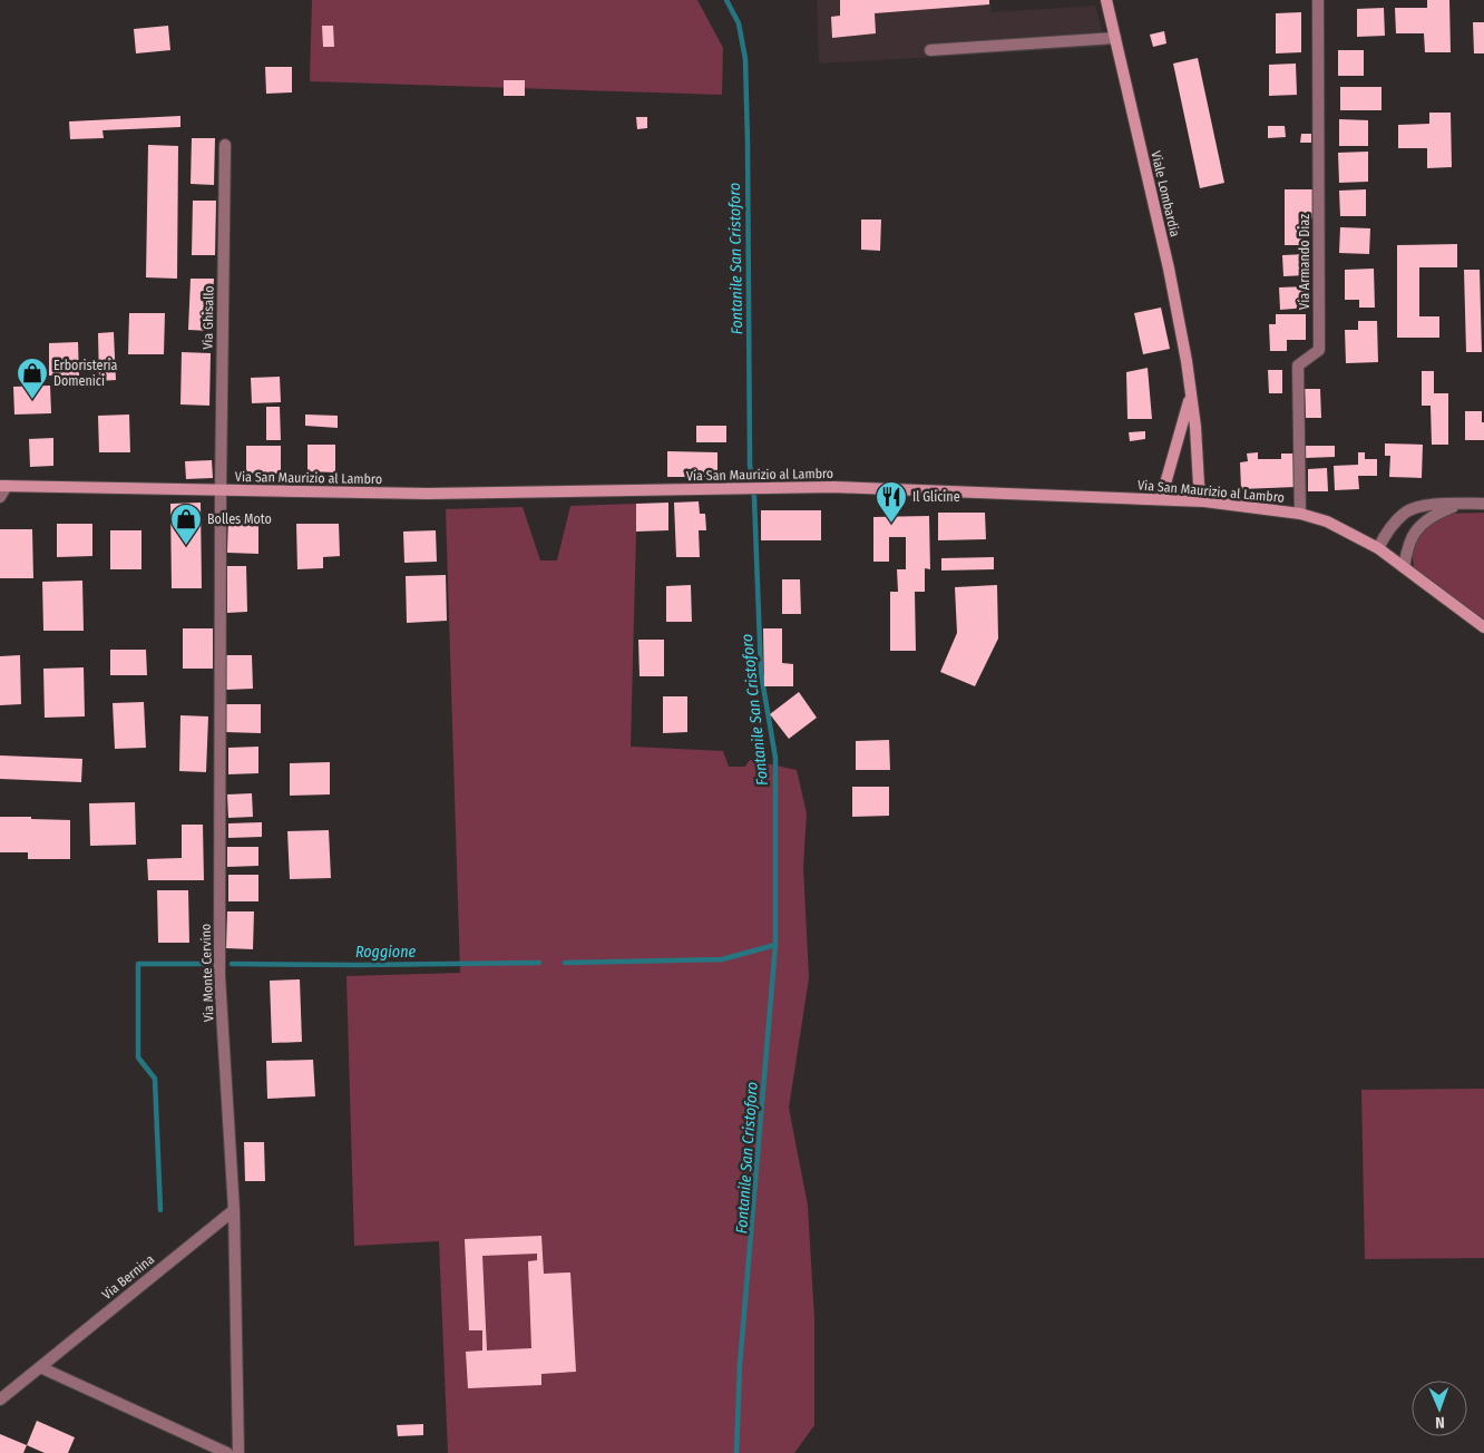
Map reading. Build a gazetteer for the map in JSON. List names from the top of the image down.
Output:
{
  "streets": {
    "main road": ["Viale Lombardia", "Via San Maurizio al Lambro"],
    "street": [
      "Via Armando Diaz",
      "Via Ghisallo",
      "Via Monte Cervino",
      "Via Bernina"
    ]
  },
  "crossings": [
    ["Viale Lombardia", "Via San Maurizio al Lambro"],
    ["Via Armando Diaz", "Via San Maurizio al Lambro"],
    ["Via Ghisallo", "Via San Maurizio al Lambro"],
    ["Via Ghisallo", "Via Monte Cervino"],
    ["Via San Maurizio al Lambro", "Via Monte Cervino"],
    ["Via Monte Cervino", "Via Bernina"]
  ],
  "water": ["Fontanile San Cristoforo", "Roggione"],
  "places": {
    "shop": ["Erboristeria Domenici", "Bolles Moto"],
    "restaurant": ["Il Glicine"]
  },
  "north": "bottom"
}
